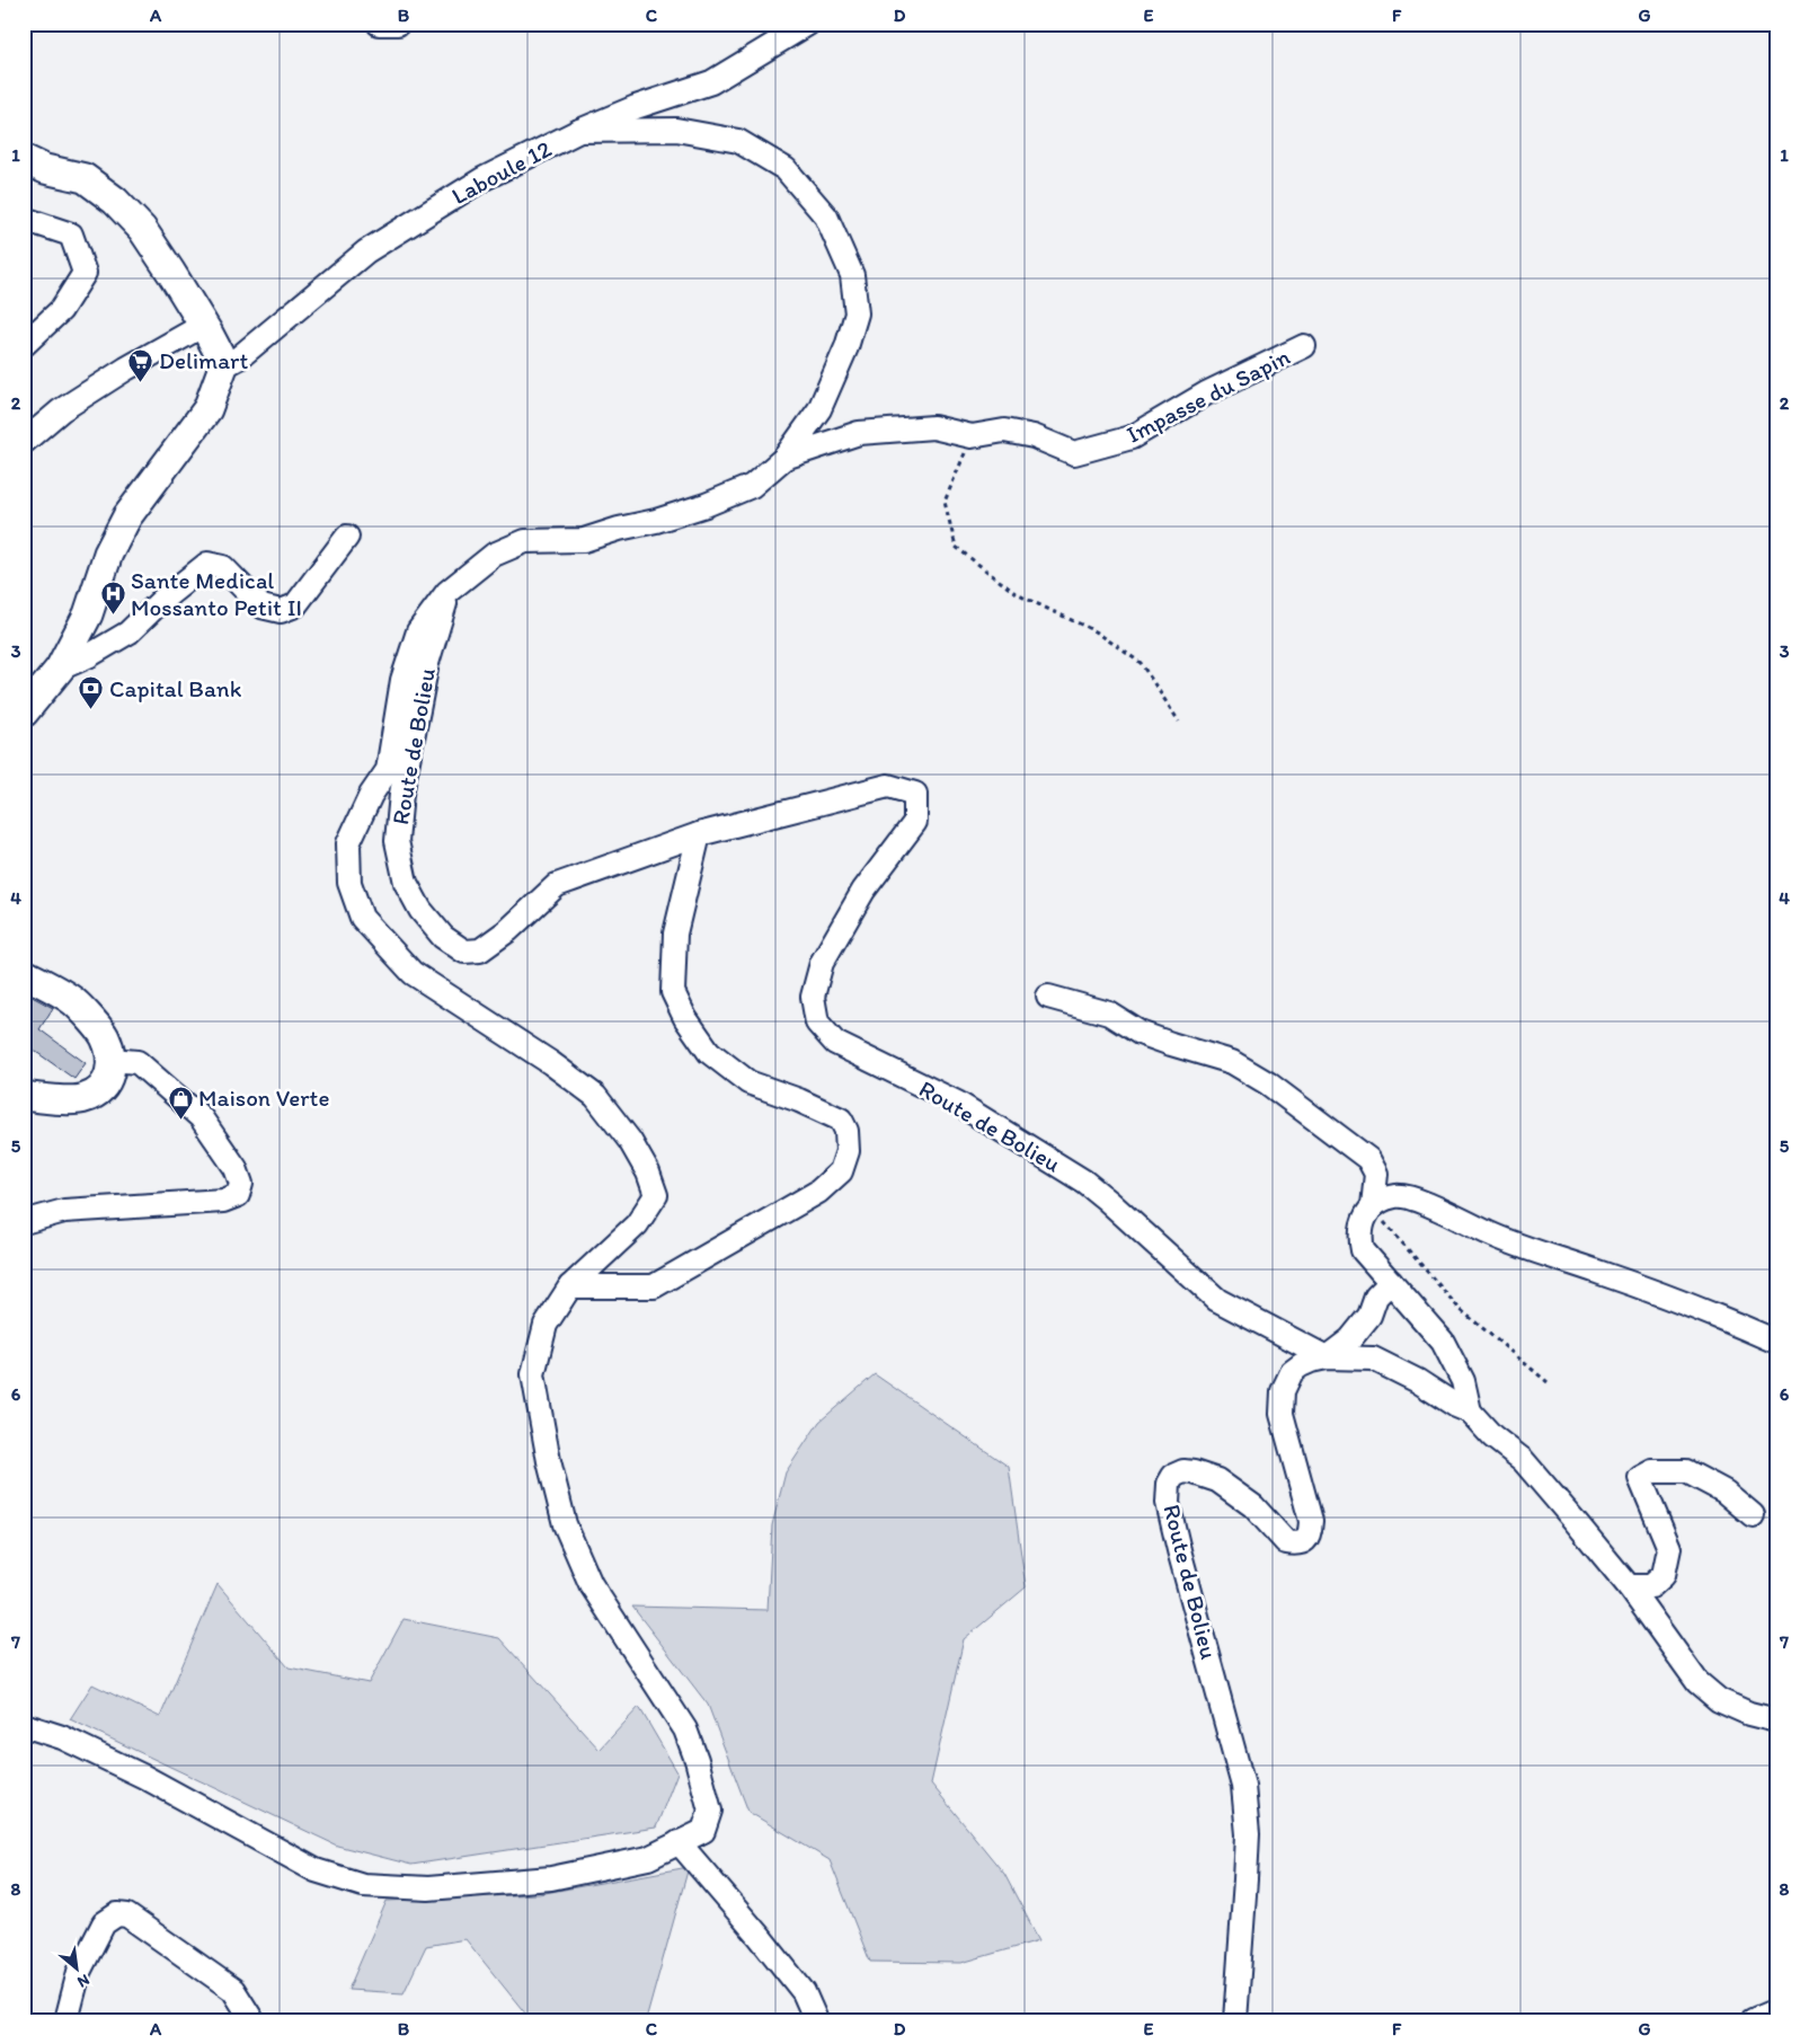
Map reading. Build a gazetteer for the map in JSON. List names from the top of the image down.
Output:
{
  "streets": {
    "street": ["Laboule 12", "Impasse du Sapin", "Route de Bolieu"]
  },
  "places": {
    "supermarket": ["Delimart"],
    "hospital": ["Sante Medical Mossanto Petit II"],
    "bank": ["Capital Bank"],
    "shop": ["Maison Verte"]
  },
  "north": "bottom right",
  "grid": {
    "columns": [
      "A",
      "B",
      "C",
      "D",
      "E",
      "F",
      "G"
    ],
    "rows": [
      "1",
      "2",
      "3",
      "4",
      "5",
      "6",
      "7",
      "8"
    ]
  }
}
